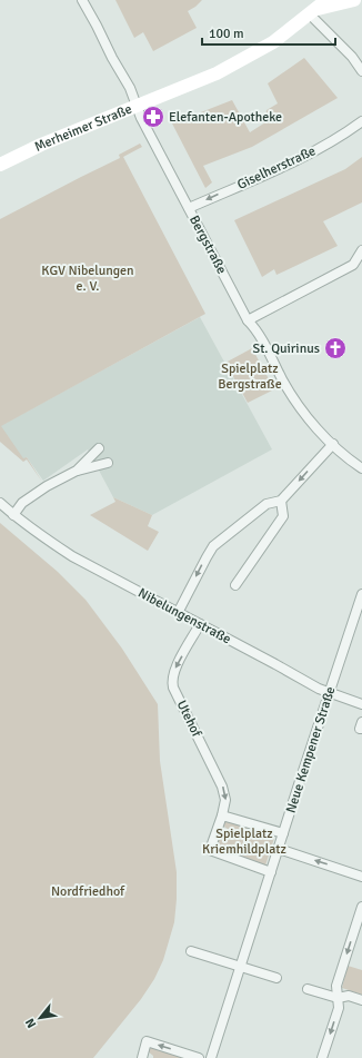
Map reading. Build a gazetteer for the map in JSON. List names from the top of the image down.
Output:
{
  "streets": {
    "main road": ["Merheimer Straße"],
    "street": [
      "Giselherstraße",
      "Bergstraße",
      "Nibelungenstraße",
      "Utehof",
      "Neue Kempener Straße"
    ]
  },
  "crossings": [
    ["Merheimer Straße", "Bergstraße"],
    ["Giselherstraße", "Bergstraße"],
    ["Nibelungenstraße", "Utehof"],
    ["Nibelungenstraße", "Neue Kempener Straße"]
  ],
  "one_way": ["Giselherstraße", "Utehof"],
  "parks": [
    "KGV Nibelungen e. V.",
    "Spielplatz Bergstraße",
    "Spielplatz Kriemhildplatz",
    "Nordfriedhof"
  ],
  "places": {
    "pharmacy": ["Elefanten-Apotheke"],
    "church": ["St. Quirinus"]
  },
  "scale_bar": "100 m",
  "north": "bottom left"
}
